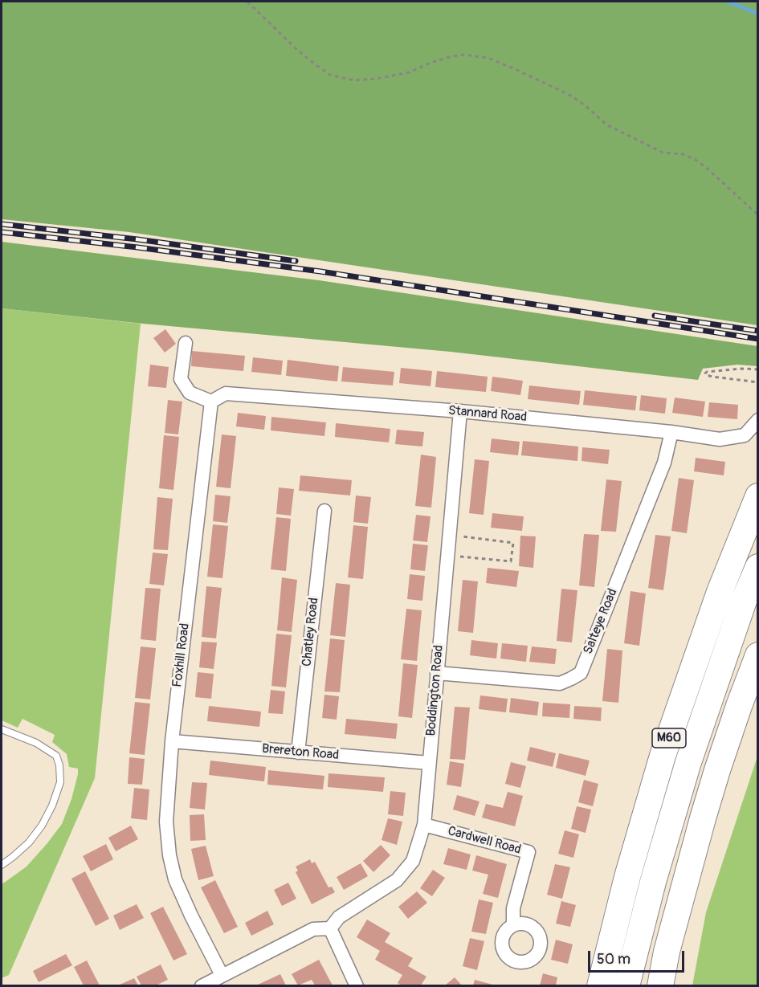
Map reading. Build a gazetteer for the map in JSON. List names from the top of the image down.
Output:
{
  "streets": {
    "highway": ["M60"],
    "street": [
      "Stannard Road",
      "Salteye Road",
      "Chatley Road",
      "Foxhill Road",
      "Boddington Road",
      "Brereton Road",
      "Cardwell Road"
    ]
  },
  "crossings": [
    ["Stannard Road", "Salteye Road"],
    ["Stannard Road", "Foxhill Road"],
    ["Stannard Road", "Boddington Road"],
    ["Salteye Road", "Boddington Road"],
    ["Chatley Road", "Brereton Road"],
    ["Foxhill Road", "Brereton Road"],
    ["Boddington Road", "Brereton Road"],
    ["Boddington Road", "Cardwell Road"]
  ],
  "scale_bar": "50 m"
}
